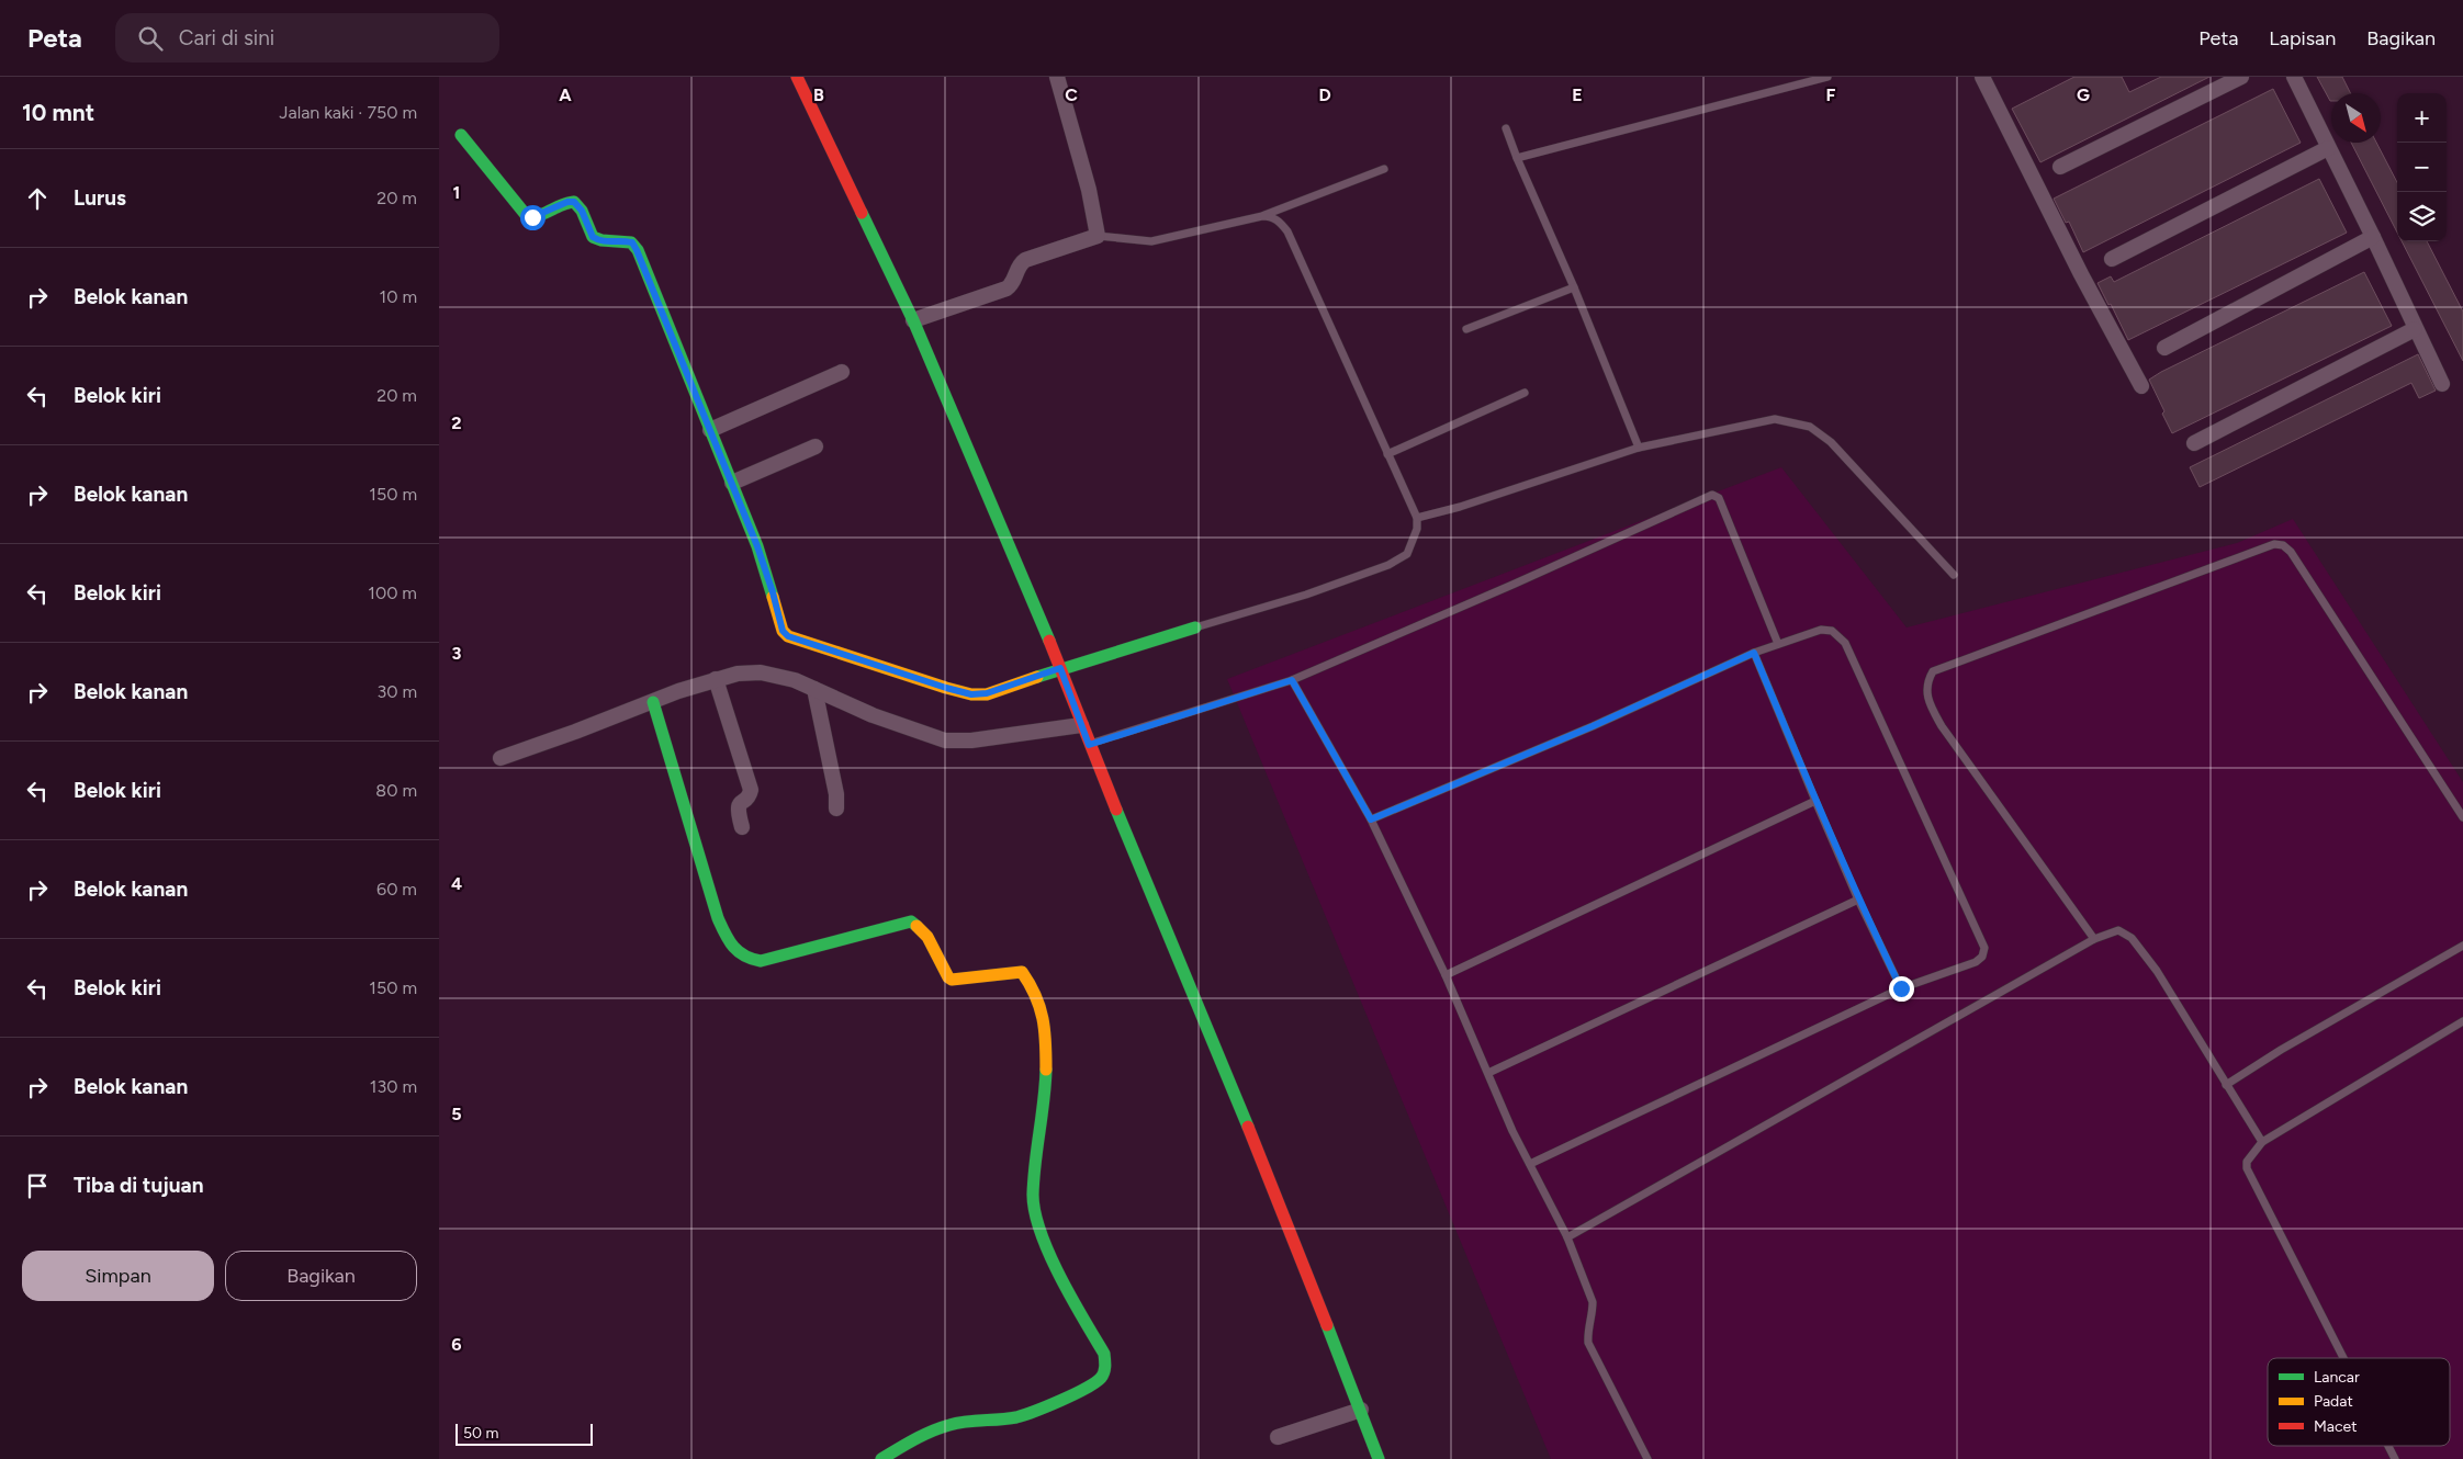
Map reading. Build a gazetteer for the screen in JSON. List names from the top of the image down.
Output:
{
  "legend": ["Lancar", "Padat", "Macet"],
  "scale_bar": "50 m",
  "north": "bottom right",
  "page": {
    "header": "Peta",
    "search": "Cari di sini",
    "nav": ["Peta", "Lapisan", "Bagikan"],
    "heading": ["10 mnt", "Jalan kaki · 750 m"],
    "map_buttons": ["+", "−"],
    "list": [
      ["Lurus", "20 m"],
      ["Belok kanan", "10 m"],
      ["Belok kiri", "20 m"],
      ["Belok kanan", "150 m"],
      ["Belok kiri", "100 m"],
      ["Belok kanan", "30 m"],
      ["Belok kiri", "80 m"],
      ["Belok kanan", "60 m"],
      ["Belok kiri", "150 m"],
      ["Belok kanan", "130 m"],
      "Tiba di tujuan"
    ],
    "buttons": ["Simpan", "Bagikan"],
    "scale": "50 m"
  },
  "grid": {
    "columns": [
      "A",
      "B",
      "C",
      "D",
      "E",
      "F",
      "G"
    ],
    "rows": [
      "1",
      "2",
      "3",
      "4",
      "5",
      "6"
    ]
  }
}
